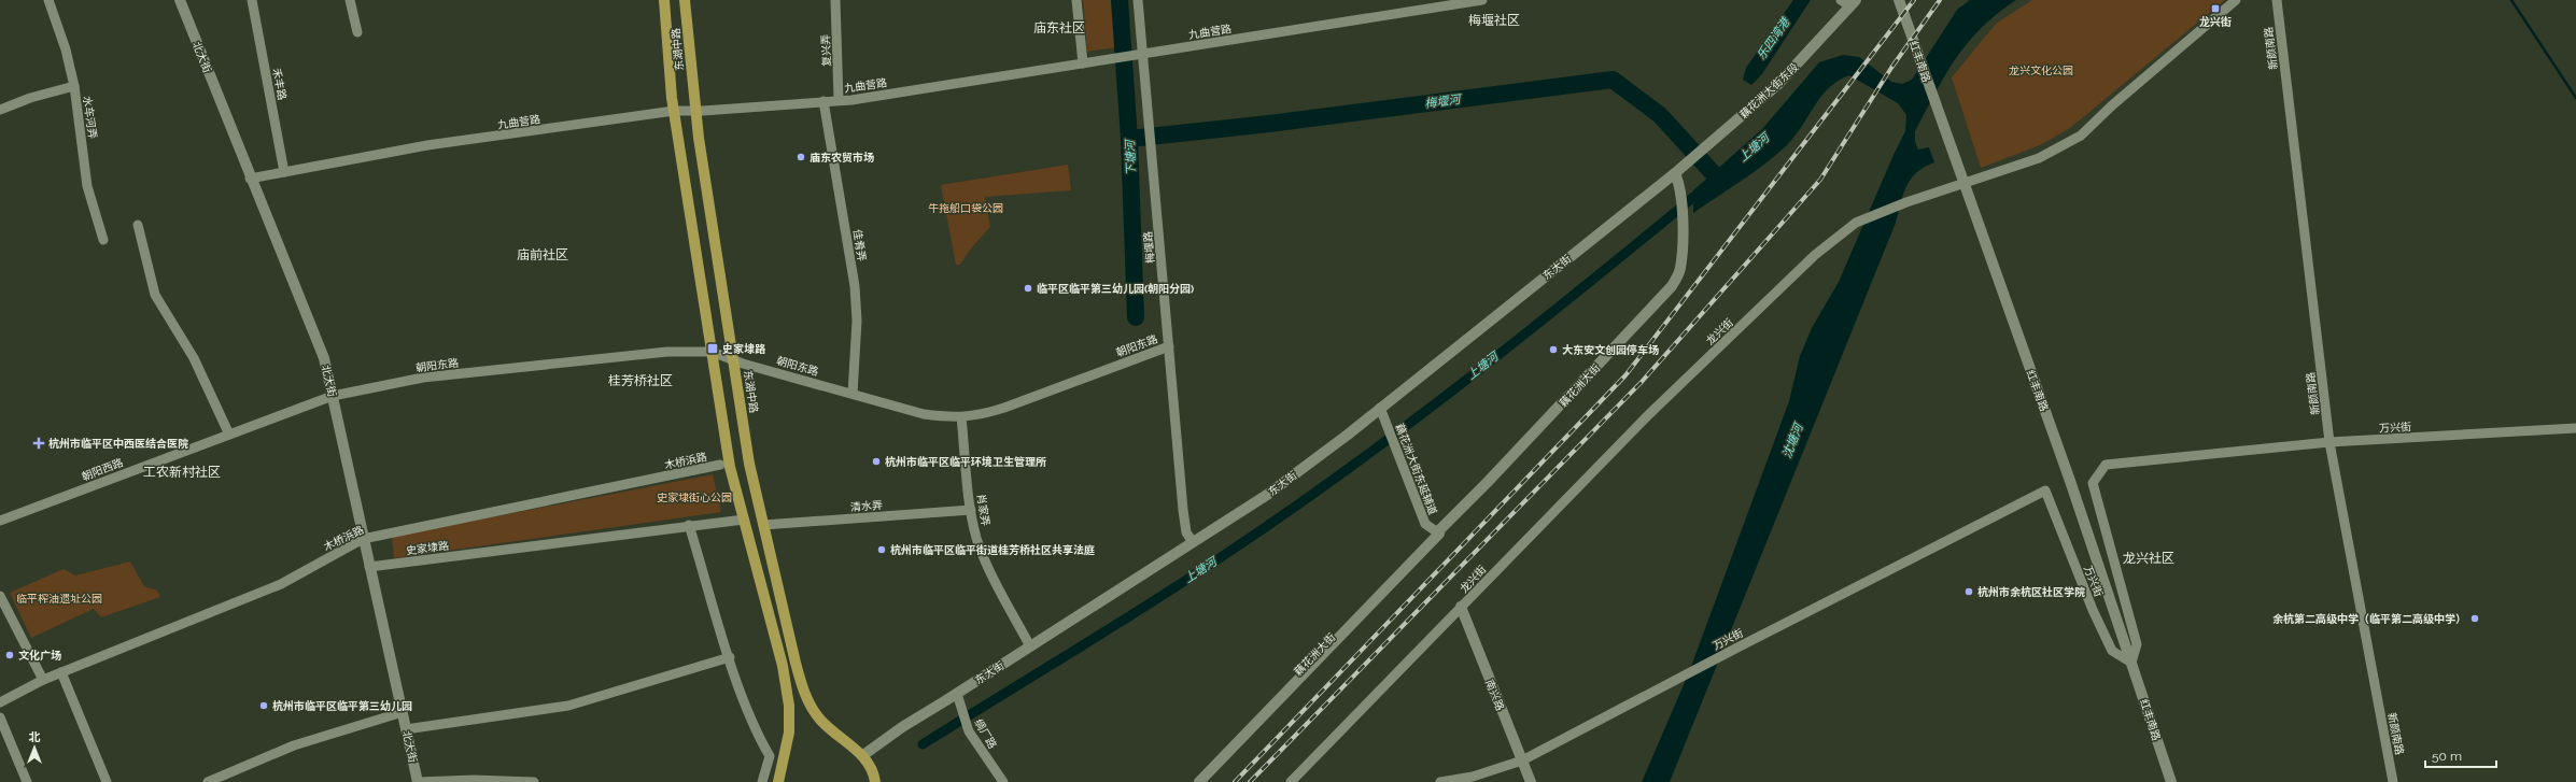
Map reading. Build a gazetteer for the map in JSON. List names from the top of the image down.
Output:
{
  "streets": {
    "main road": ["东湖中路"],
    "street": [
      "九曲营路",
      "新颜南路",
      "复兴弄",
      "北大街",
      "红丰南路",
      "禾丰路",
      "藕花洲大街东段",
      "水车河弄",
      "佳肴弄",
      "梅堰路",
      "东大街",
      "龙兴街",
      "朝阳东路",
      "藕花洲大街",
      "万兴街",
      "木桥浜路",
      "朝阳西路",
      "藕花洲大街东延辅道",
      "清水弄",
      "肖家弄",
      "史家埭路",
      "南兴路",
      "绸厂路"
    ]
  },
  "crossings": [
    ["九曲营路", "东湖中路"],
    ["九曲营路", "复兴弄"],
    ["九曲营路", "北大街"],
    ["九曲营路", "禾丰路"],
    ["九曲营路", "佳肴弄"],
    ["九曲营路", "梅堰路"],
    ["新颜南路", "万兴街"],
    ["东湖中路", "东大街"],
    ["东湖中路", "朝阳东路"],
    ["东湖中路", "清水弄"],
    ["东湖中路", "史家埭路"],
    ["北大街", "朝阳东路"],
    ["北大街", "木桥浜路"],
    ["北大街", "朝阳西路"],
    ["北大街", "史家埭路"],
    ["红丰南路", "万兴街"],
    ["藕花洲大街东段", "东大街"],
    ["藕花洲大街东段", "藕花洲大街"],
    ["佳肴弄", "朝阳东路"],
    ["梅堰路", "东大街"],
    ["梅堰路", "朝阳东路"],
    ["东大街", "藕花洲大街"],
    ["东大街", "藕花洲大街东延辅道"],
    ["东大街", "肖家弄"],
    ["东大街", "绸厂路"],
    ["龙兴街", "南兴路"],
    ["朝阳东路", "朝阳西路"],
    ["朝阳东路", "肖家弄"],
    ["藕花洲大街", "藕花洲大街东延辅道"],
    ["万兴街", "南兴路"],
    ["清水弄", "肖家弄"]
  ],
  "districts": [
    "梅堰社区",
    "庙东社区",
    "庙前社区",
    "桂芳桥社区",
    "工农新村社区",
    "龙兴社区"
  ],
  "water": [
    "乐四湾港",
    "梅堰河",
    "上塘河",
    "下塘河",
    "沈塘河"
  ],
  "parks": [
    "龙兴文化公园",
    "牛拖船口袋公园",
    "史家埭街心公园",
    "临平榨油遗址公园"
  ],
  "places": {
    "transit": ["龙兴街", "史家埭路"],
    "other": [
      "庙东农贸市场",
      "临平区临平第三幼儿园(朝阳分园)",
      "大东安文创园停车场",
      "杭州市临平区临平环境卫生管理所",
      "杭州市临平区临平街道桂芳桥社区共享法庭",
      "杭州市余杭区社区学院",
      "余杭第二高级中学（临平第二高级中学）",
      "文化广场",
      "杭州市临平区临平第三幼儿园"
    ],
    "health": ["杭州市临平区中西医结合医院"]
  },
  "scale_bar": "50 m",
  "north": "top"
}
